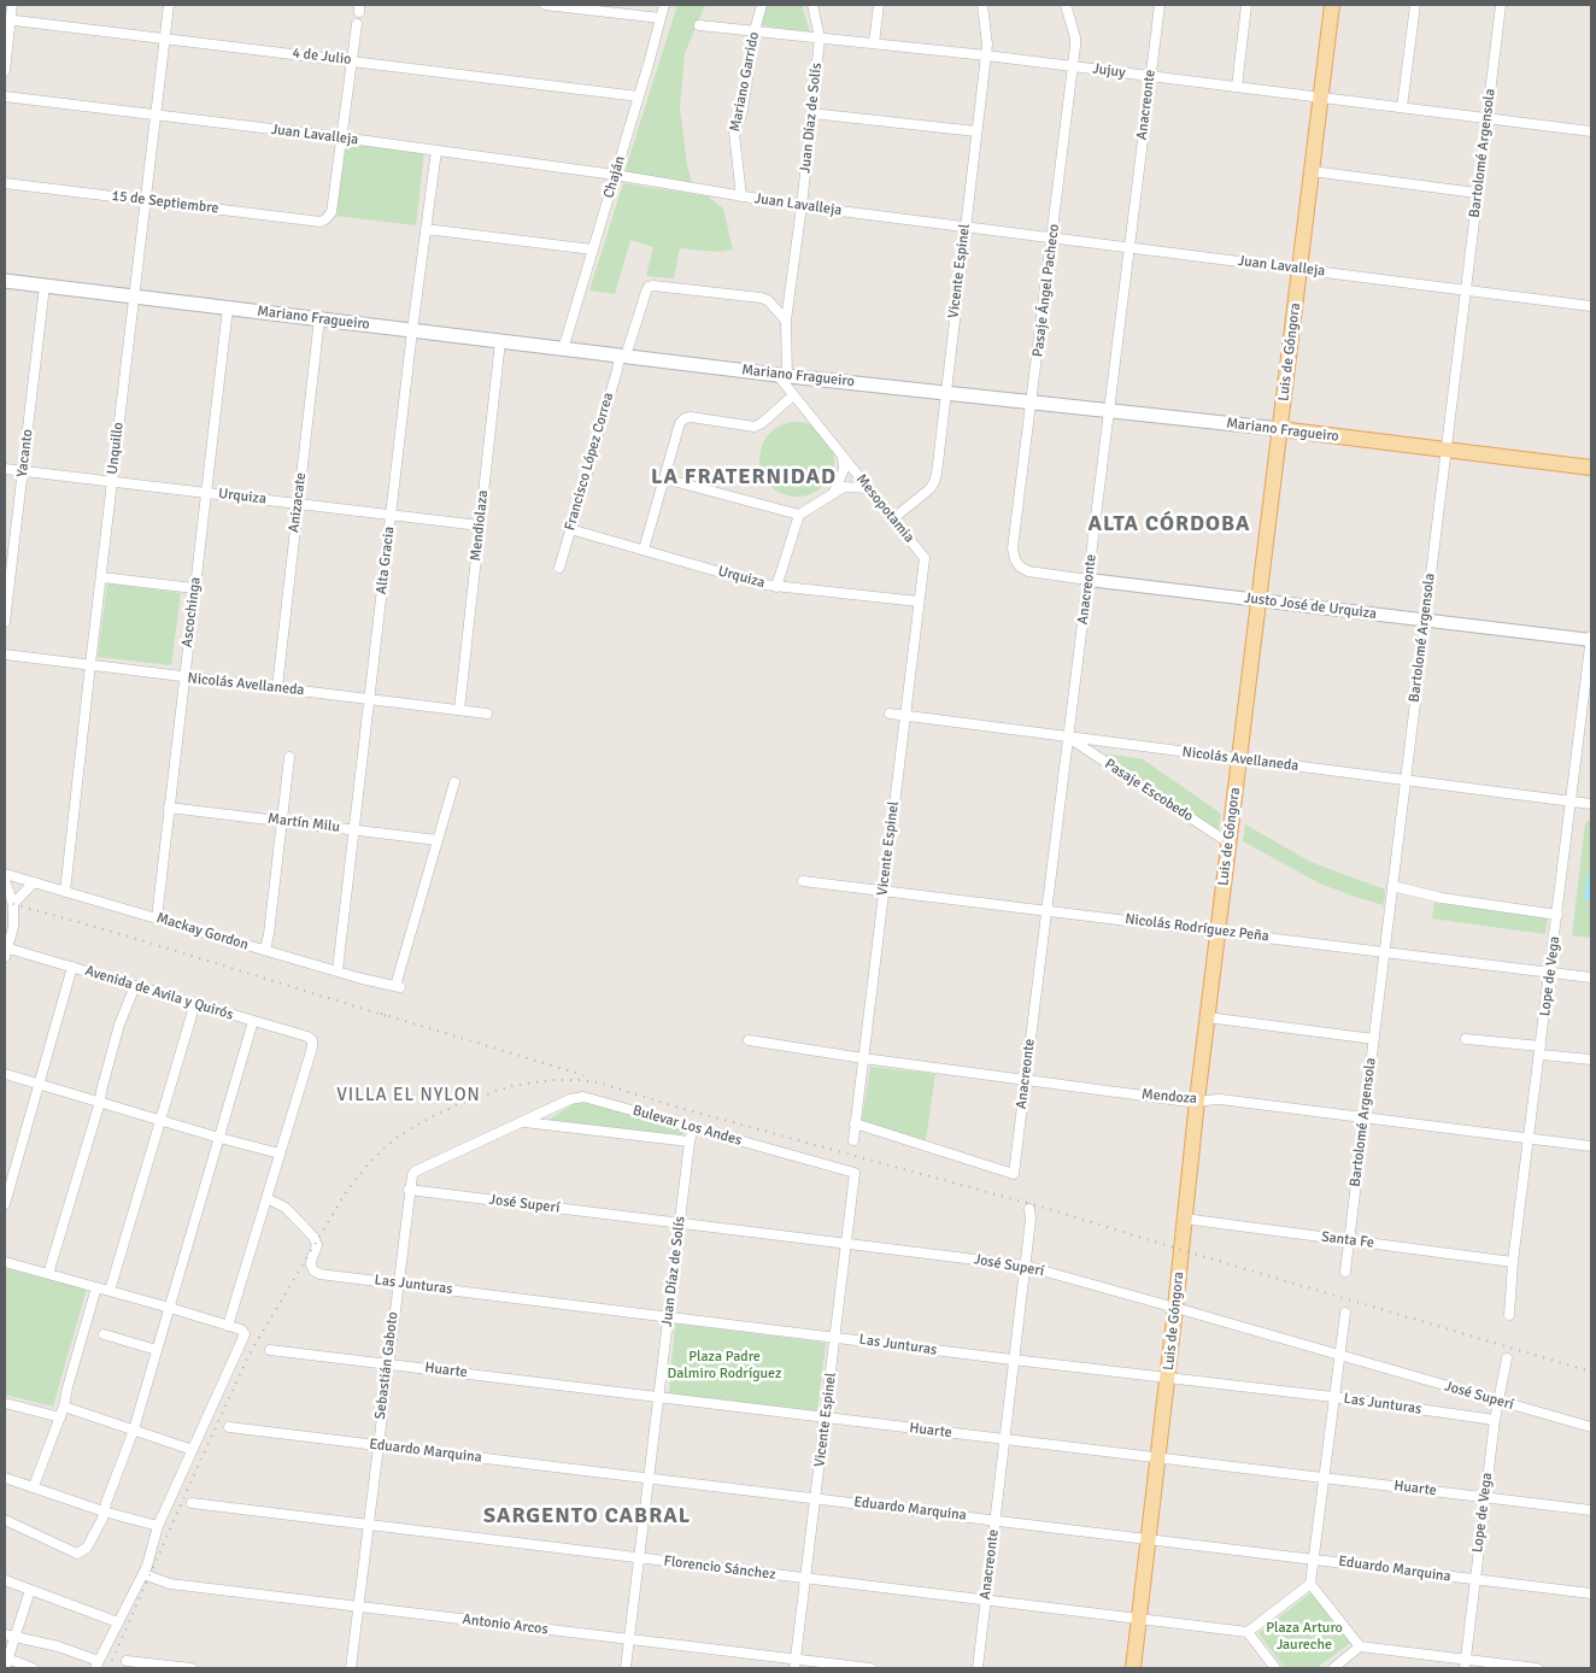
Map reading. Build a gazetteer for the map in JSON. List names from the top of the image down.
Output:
{
  "streets": {
    "main road": ["Mariano Fragueiro", "Luis de Góngora"],
    "street": [
      "4 de Julio",
      "Jujuy",
      "Mariano Garrido",
      "Anacreonte",
      "Juan Díaz de Solís",
      "Juan Lavalleja",
      "Bartolomé Argensola",
      "Chaján",
      "15 de Septiembre",
      "Vicente Espinel",
      "Pasaje Ángel Pacheco",
      "Unquillo",
      "Yacanto",
      "Francisco López Correa",
      "Urquiza",
      "Anizacate",
      "Mesopotamia",
      "Mendiolaza",
      "Alta Gracia",
      "Justo José de Urquiza",
      "Ascochinga",
      "Nicolás Avellaneda",
      "Pasaje Escobedo",
      "Martín Milu",
      "Nicolás Rodríguez Peña",
      "Mackay Gordon",
      "Lope de Vega",
      "Avenida de Avila y Quirós",
      "Mendoza",
      "Bulevar Los Andes",
      "José Superí",
      "Santa Fe",
      "Las Junturas",
      "Sebastián Gaboto",
      "Huarte",
      "Eduardo Marquina",
      "Florencio Sánchez",
      "Antonio Arcos"
    ]
  },
  "crossings": [
    ["4 de Julio", "Chaján"],
    ["4 de Julio", "Unquillo"],
    ["Jujuy", "Mariano Garrido"],
    ["Jujuy", "Anacreonte"],
    ["Jujuy", "Juan Díaz de Solís"],
    ["Jujuy", "Bartolomé Argensola"],
    ["Jujuy", "Vicente Espinel"],
    ["Jujuy", "Pasaje Ángel Pacheco"],
    ["Jujuy", "Luis de Góngora"],
    ["Mariano Garrido", "Juan Lavalleja"],
    ["Anacreonte", "Juan Lavalleja"],
    ["Anacreonte", "Vicente Espinel"],
    ["Anacreonte", "Mariano Fragueiro"],
    ["Anacreonte", "Justo José de Urquiza"],
    ["Anacreonte", "Nicolás Avellaneda"],
    ["Anacreonte", "Pasaje Escobedo"],
    ["Anacreonte", "Nicolás Rodríguez Peña"],
    ["Anacreonte", "Mendoza"],
    ["Anacreonte", "José Superí"],
    ["Anacreonte", "Las Junturas"],
    ["Anacreonte", "Huarte"],
    ["Anacreonte", "Eduardo Marquina"],
    ["Anacreonte", "Florencio Sánchez"],
    ["Juan Díaz de Solís", "Juan Lavalleja"],
    ["Juan Díaz de Solís", "Mariano Fragueiro"],
    ["Juan Díaz de Solís", "Francisco López Correa"],
    ["Juan Díaz de Solís", "Mesopotamia"],
    ["Juan Díaz de Solís", "Bulevar Los Andes"],
    ["Juan Díaz de Solís", "José Superí"],
    ["Juan Díaz de Solís", "Las Junturas"],
    ["Juan Díaz de Solís", "Huarte"],
    ["Juan Díaz de Solís", "Eduardo Marquina"],
    ["Juan Díaz de Solís", "Florencio Sánchez"],
    ["Juan Díaz de Solís", "Antonio Arcos"],
    ["Juan Lavalleja", "Bartolomé Argensola"],
    ["Juan Lavalleja", "Chaján"],
    ["Juan Lavalleja", "15 de Septiembre"],
    ["Juan Lavalleja", "Vicente Espinel"],
    ["Juan Lavalleja", "Pasaje Ángel Pacheco"],
    ["Juan Lavalleja", "Luis de Góngora"],
    ["Juan Lavalleja", "Unquillo"],
    ["Juan Lavalleja", "Alta Gracia"],
    ["Bartolomé Argensola", "Mariano Fragueiro"],
    ["Bartolomé Argensola", "Justo José de Urquiza"],
    ["Bartolomé Argensola", "Nicolás Avellaneda"],
    ["Bartolomé Argensola", "Nicolás Rodríguez Peña"],
    ["Bartolomé Argensola", "Mendoza"],
    ["Bartolomé Argensola", "Santa Fe"],
    ["Chaján", "Mariano Fragueiro"],
    ["15 de Septiembre", "Unquillo"],
    ["Vicente Espinel", "Mariano Fragueiro"],
    ["Vicente Espinel", "Urquiza"],
    ["Vicente Espinel", "Mesopotamia"],
    ["Vicente Espinel", "Nicolás Avellaneda"],
    ["Vicente Espinel", "Nicolás Rodríguez Peña"],
    ["Vicente Espinel", "Mendoza"],
    ["Vicente Espinel", "Bulevar Los Andes"],
    ["Vicente Espinel", "José Superí"],
    ["Vicente Espinel", "Las Junturas"],
    ["Vicente Espinel", "Huarte"],
    ["Vicente Espinel", "Eduardo Marquina"],
    ["Vicente Espinel", "Florencio Sánchez"],
    ["Vicente Espinel", "Antonio Arcos"],
    ["Pasaje Ángel Pacheco", "Mariano Fragueiro"],
    ["Pasaje Ángel Pacheco", "Justo José de Urquiza"],
    ["Mariano Fragueiro", "Luis de Góngora"],
    ["Mariano Fragueiro", "Unquillo"],
    ["Mariano Fragueiro", "Yacanto"],
    ["Mariano Fragueiro", "Francisco López Correa"],
    ["Mariano Fragueiro", "Anizacate"],
    ["Mariano Fragueiro", "Mesopotamia"],
    ["Mariano Fragueiro", "Mendiolaza"],
    ["Mariano Fragueiro", "Alta Gracia"],
    ["Mariano Fragueiro", "Ascochinga"],
    ["Luis de Góngora", "Justo José de Urquiza"],
    ["Luis de Góngora", "Nicolás Avellaneda"],
    ["Luis de Góngora", "Pasaje Escobedo"],
    ["Luis de Góngora", "Nicolás Rodríguez Peña"],
    ["Luis de Góngora", "Mendoza"],
    ["Luis de Góngora", "José Superí"],
    ["Luis de Góngora", "Santa Fe"],
    ["Luis de Góngora", "Las Junturas"],
    ["Luis de Góngora", "Huarte"],
    ["Luis de Góngora", "Eduardo Marquina"],
    ["Luis de Góngora", "Florencio Sánchez"],
    ["Unquillo", "Urquiza"],
    ["Unquillo", "Nicolás Avellaneda"],
    ["Unquillo", "Mackay Gordon"],
    ["Yacanto", "Urquiza"],
    ["Francisco López Correa", "Urquiza"],
    ["Urquiza", "Anizacate"],
    ["Urquiza", "Mendiolaza"],
    ["Urquiza", "Alta Gracia"],
    ["Urquiza", "Ascochinga"],
    ["Anizacate", "Nicolás Avellaneda"],
    ["Mendiolaza", "Nicolás Avellaneda"],
    ["Alta Gracia", "Nicolás Avellaneda"],
    ["Alta Gracia", "Martín Milu"],
    ["Alta Gracia", "Mackay Gordon"],
    ["Justo José de Urquiza", "Lope de Vega"],
    ["Ascochinga", "Nicolás Avellaneda"],
    ["Ascochinga", "Martín Milu"],
    ["Ascochinga", "Mackay Gordon"],
    ["Nicolás Avellaneda", "Pasaje Escobedo"],
    ["Nicolás Avellaneda", "Lope de Vega"],
    ["Martín Milu", "Mackay Gordon"],
    ["Nicolás Rodríguez Peña", "Lope de Vega"],
    ["Lope de Vega", "Mendoza"],
    ["Lope de Vega", "José Superí"],
    ["Lope de Vega", "Santa Fe"],
    ["Lope de Vega", "Las Junturas"],
    ["Lope de Vega", "Huarte"],
    ["Lope de Vega", "Eduardo Marquina"],
    ["Bulevar Los Andes", "Sebastián Gaboto"],
    ["José Superí", "Sebastián Gaboto"],
    ["Las Junturas", "Sebastián Gaboto"],
    ["Sebastián Gaboto", "Huarte"],
    ["Sebastián Gaboto", "Eduardo Marquina"],
    ["Sebastián Gaboto", "Florencio Sánchez"],
    ["Sebastián Gaboto", "Antonio Arcos"]
  ],
  "districts": [
    "LA FRATERNIDAD",
    "ALTA CÓRDOBA",
    "VILLA EL NYLON",
    "SARGENTO CABRAL"
  ],
  "parks": ["Plaza Padre Dalmiro Rodríguez", "Plaza Arturo Jaureche"]
}
